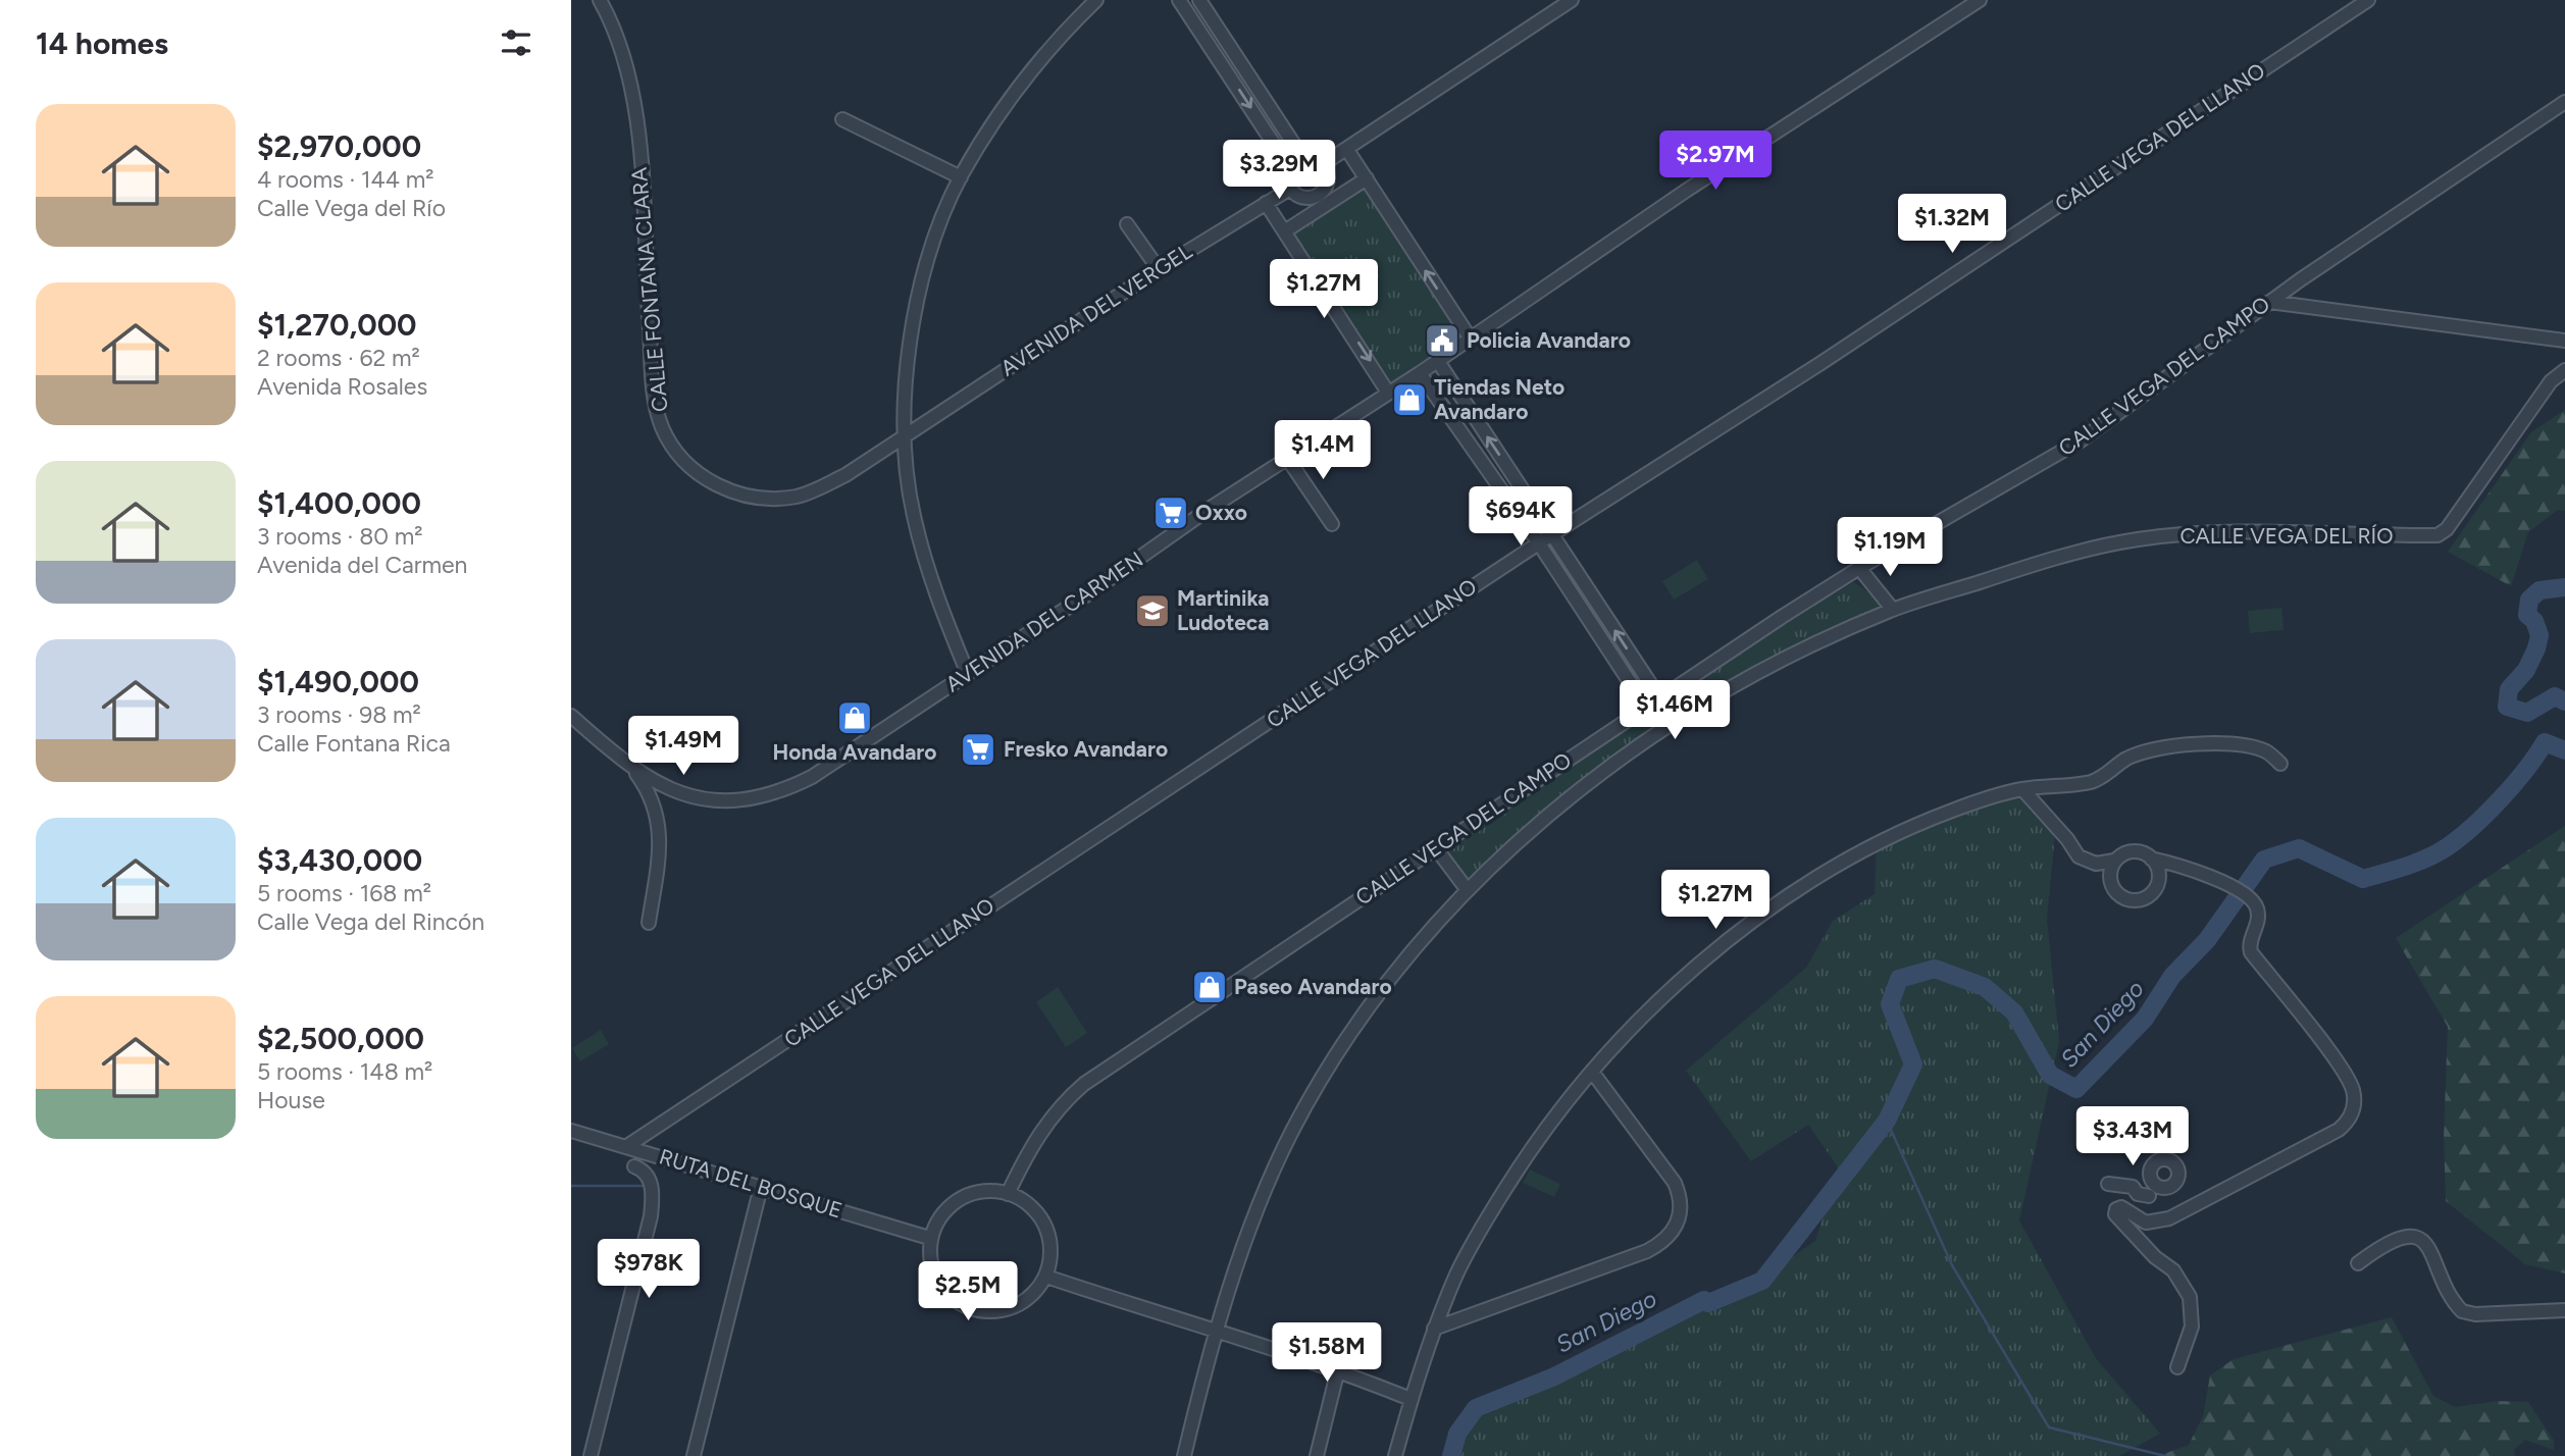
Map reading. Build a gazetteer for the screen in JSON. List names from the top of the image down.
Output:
{
  "streets": {
    "street": [
      "CALLE VEGA DEL LLANO",
      "CALLE FONTANA CLARA",
      "AVENIDA DEL VERGEL",
      "CALLE VEGA DEL CAMPO",
      "CALLE VEGA DEL RÍO",
      "AVENIDA DEL CARMEN",
      "RUTA DEL BOSQUE"
    ]
  },
  "crossings": [
    ["CALLE VEGA DEL LLANO", "RUTA DEL BOSQUE"],
    ["CALLE FONTANA CLARA", "AVENIDA DEL VERGEL"],
    ["CALLE VEGA DEL CAMPO", "CALLE VEGA DEL RÍO"],
    ["CALLE VEGA DEL CAMPO", "RUTA DEL BOSQUE"]
  ],
  "water": ["San Diego"],
  "places": {
    "public building": ["Policia Avandaro"],
    "shop": ["Tiendas Neto Avandaro", "Honda Avandaro", "Paseo Avandaro"],
    "supermarket": ["Oxxo", "Fresko Avandaro"],
    "school or university": ["Martinika Ludoteca"]
  },
  "page": {
    "heading": "14 homes",
    "list": [
      {
        "name": "$2,970,000",
        "note": "4 rooms · 144 m² · Calle Vega del Río"
      },
      {
        "name": "$1,270,000",
        "note": "2 rooms · 62 m² · Avenida Rosales"
      },
      {
        "name": "$1,400,000",
        "note": "3 rooms · 80 m² · Avenida del Carmen"
      },
      {
        "name": "$1,490,000",
        "note": "3 rooms · 98 m² · Calle Fontana Rica"
      },
      {
        "name": "$3,430,000",
        "note": "5 rooms · 168 m² · Calle Vega del Rincón"
      },
      {
        "name": "$2,500,000",
        "note": "5 rooms · 148 m² · House"
      }
    ],
    "price": [
      "$2.97M",
      "$3.29M",
      "$1.32M",
      "$1.27M",
      "$1.4M",
      "$694K",
      "$1.19M",
      "$1.46M",
      "$1.49M",
      "$1.27M",
      "$3.43M",
      "$978K",
      "$2.5M",
      "$1.58M"
    ]
  }
}
